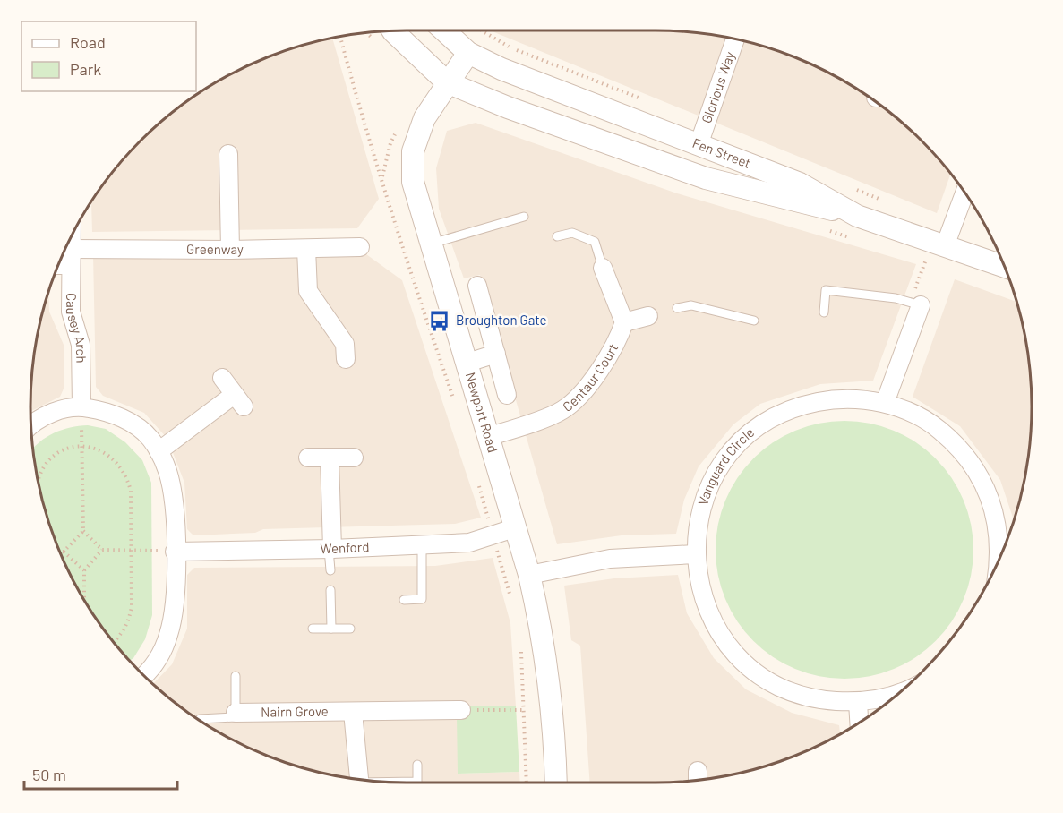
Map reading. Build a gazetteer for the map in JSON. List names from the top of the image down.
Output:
{
  "streets": {
    "street": [
      "Glorious Way",
      "Fen Street",
      "Greenway",
      "Causey Arch",
      "Centaur Court",
      "Newport Road",
      "Vanguard Circle",
      "Wenford",
      "Nairn Grove"
    ]
  },
  "crossings": [
    ["Glorious Way", "Fen Street"],
    ["Fen Street", "Newport Road"],
    ["Greenway", "Causey Arch"],
    ["Centaur Court", "Newport Road"],
    ["Newport Road", "Wenford"]
  ],
  "places": {
    "bus stop": ["Broughton Gate"]
  },
  "legend": ["Road", "Park"],
  "scale_bar": "50 m"
}
